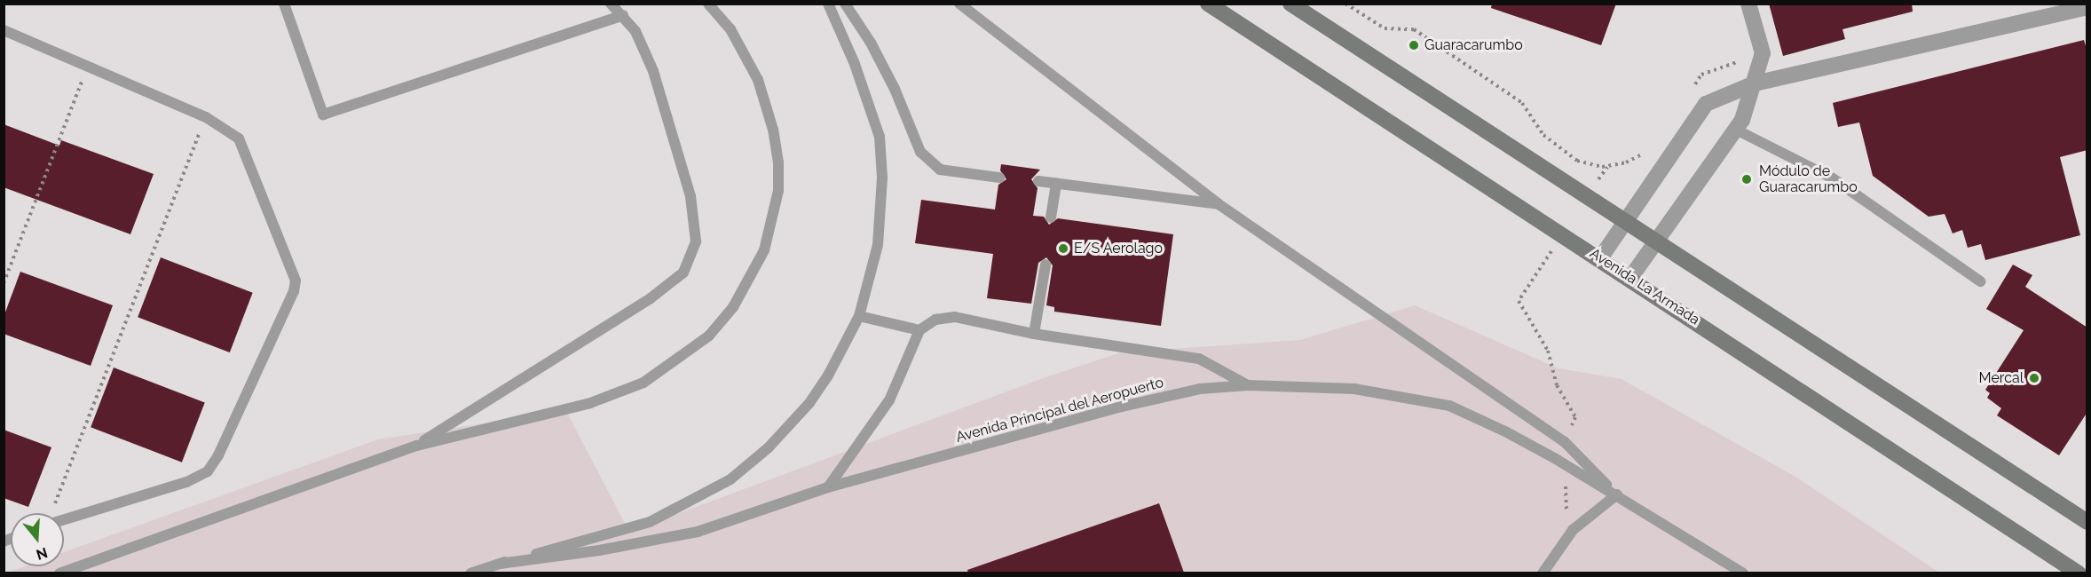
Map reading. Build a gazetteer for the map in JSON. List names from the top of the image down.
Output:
{
  "streets": {
    "main road": ["Avenida La Armada"],
    "lane": ["Avenida Principal del Aeropuerto"]
  },
  "places": [
    "Guaracarumbo",
    "Módulo de Guaracarumbo",
    "E/S Aerolago",
    "Mercal"
  ],
  "north": "bottom"
}
